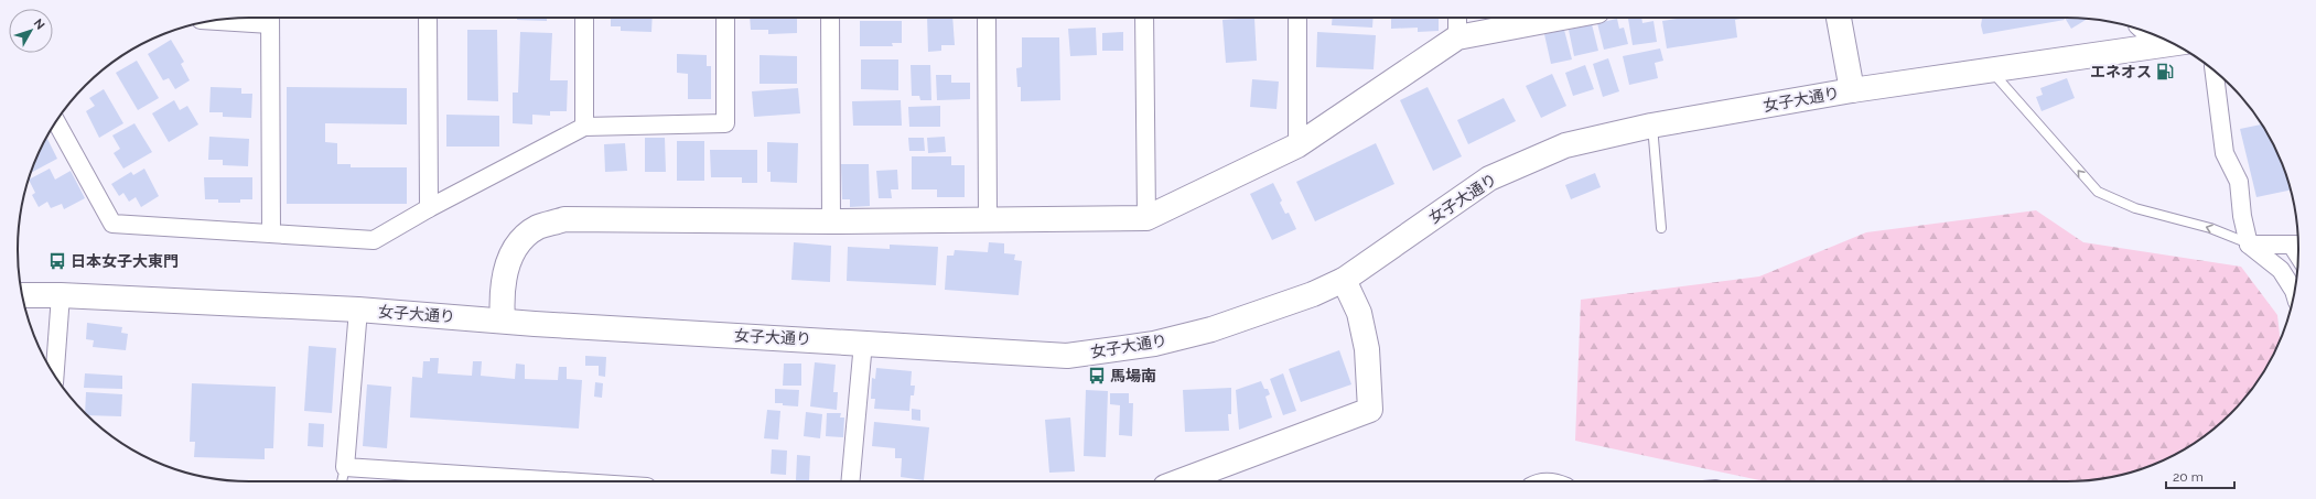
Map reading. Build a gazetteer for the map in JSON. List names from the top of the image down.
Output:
{
  "streets": {
    "street": ["女子大通り"]
  },
  "places": {
    "fuel station": ["エネオス"],
    "bus stop": ["日本女子大東門", "馬場南"]
  },
  "scale_bar": "20 m",
  "north": "top right"
}
